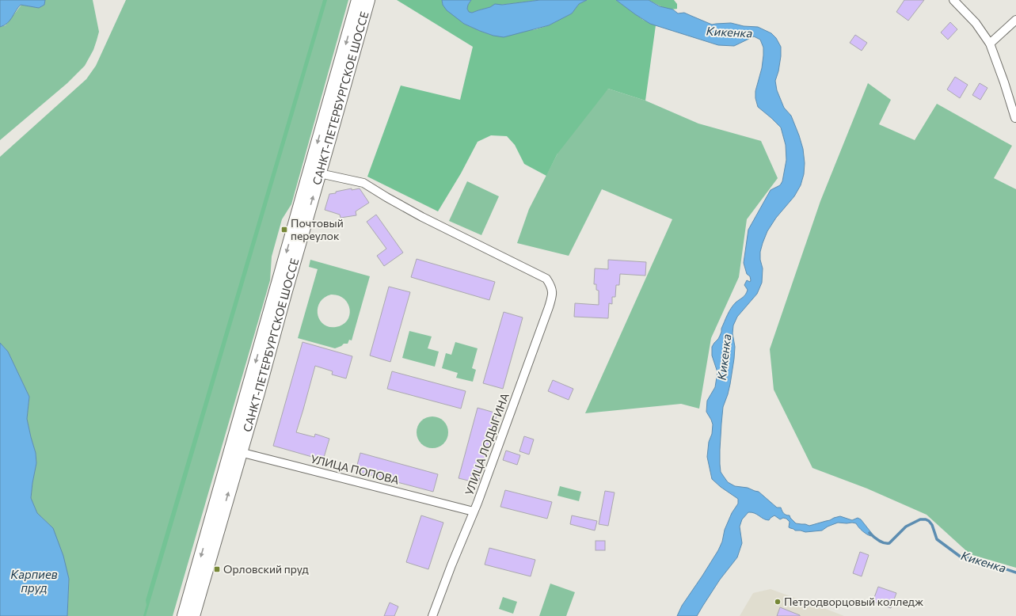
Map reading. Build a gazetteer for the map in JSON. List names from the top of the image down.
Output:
{
  "streets": {
    "main road": ["САНКТ-ПЕТЕРБУРГСКОЕ ШОССЕ"],
    "street": ["УЛИЦА ЛОДЫГИНА", "УЛИЦА ПОПОВА"]
  },
  "crossings": [
    ["САНКТ-ПЕТЕРБУРГСКОЕ ШОССЕ", "УЛИЦА ЛОДЫГИНА"],
    ["САНКТ-ПЕТЕРБУРГСКОЕ ШОССЕ", "УЛИЦА ПОПОВА"],
    ["УЛИЦА ЛОДЫГИНА", "УЛИЦА ПОПОВА"]
  ],
  "water": ["Кикенка", "Карпиев пруд"],
  "places": {
    "transit": ["Почтовый переулок", "Орловский пруд"],
    "other": ["Петродворцовый колледж"]
  }
}
